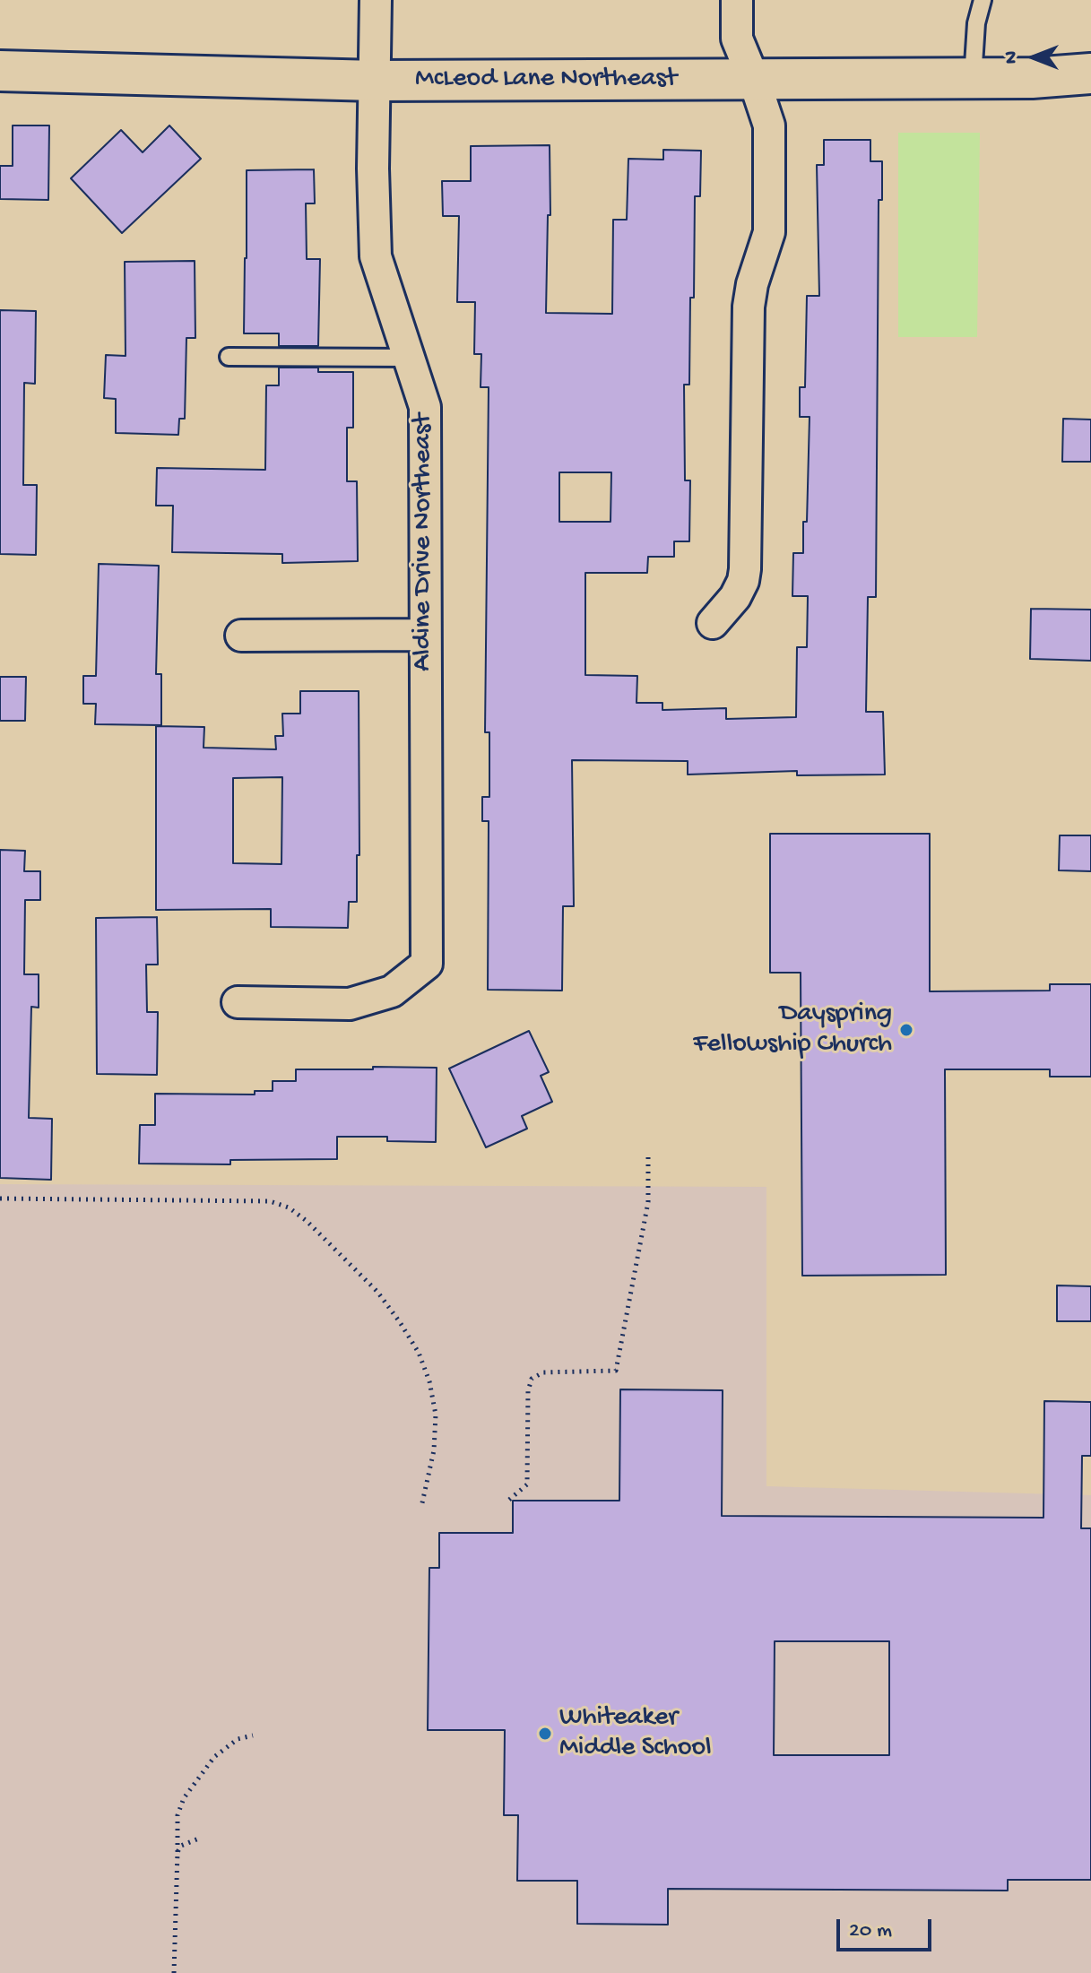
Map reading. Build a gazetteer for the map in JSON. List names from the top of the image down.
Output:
{
  "streets": {
    "street": ["McLeod Lane Northeast", "Aldine Drive Northeast"]
  },
  "crossings": [
    ["McLeod Lane Northeast", "Aldine Drive Northeast"]
  ],
  "places": ["Dayspring Fellowship Church", "Whiteaker Middle School"],
  "scale_bar": "20 m",
  "north": "left"
}
